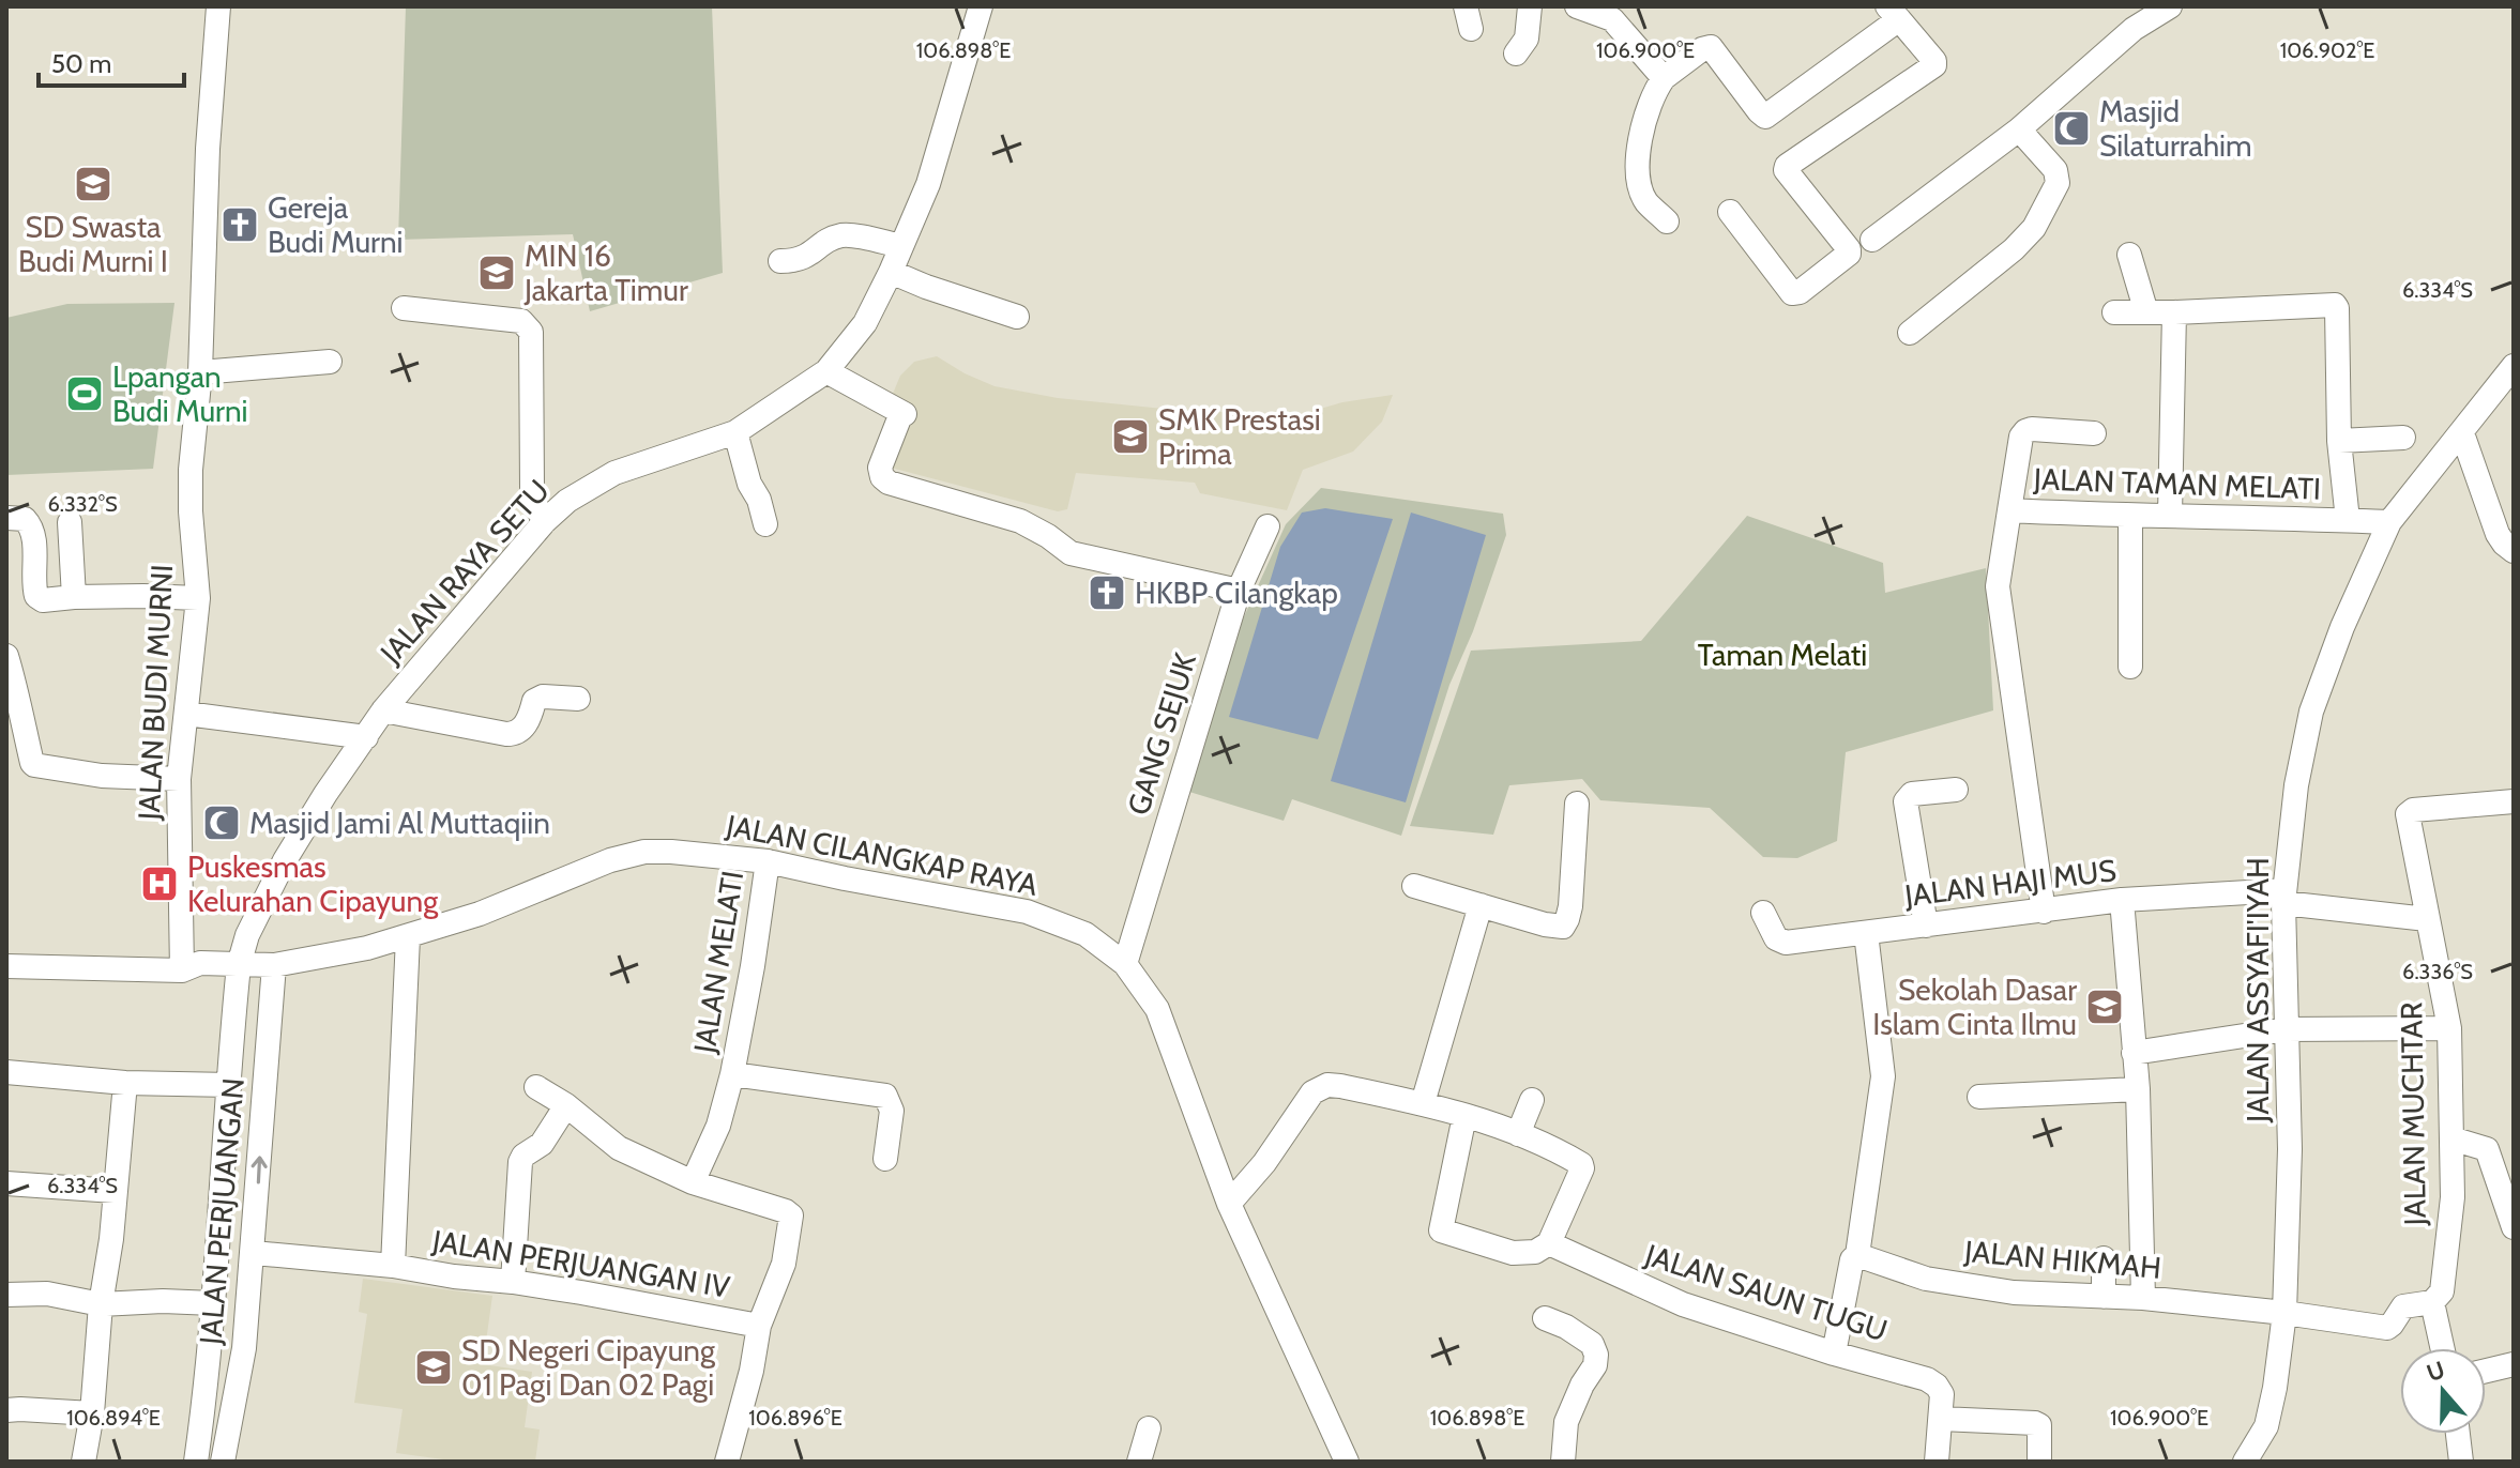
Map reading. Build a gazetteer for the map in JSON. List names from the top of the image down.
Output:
{
  "streets": {
    "street": [
      "JALAN TAMAN MELATI",
      "JALAN RAYA SETU",
      "JALAN BUDI MURNI",
      "GANG SEJUK",
      "JALAN CILANGKAP RAYA",
      "JALAN HAJI MUS",
      "JALAN MELATI",
      "JALAN ASSYAFI'IYAH",
      "JALAN MUCHTAR",
      "JALAN PERJUANGAN",
      "JALAN HIKMAH",
      "JALAN PERJUANGAN IV",
      "JALAN SAUN TUGU"
    ]
  },
  "crossings": [
    ["JALAN TAMAN MELATI", "JALAN HAJI MUS"],
    ["JALAN TAMAN MELATI", "JALAN ASSYAFI'IYAH"],
    ["JALAN RAYA SETU", "JALAN CILANGKAP RAYA"],
    ["JALAN BUDI MURNI", "JALAN CILANGKAP RAYA"],
    ["GANG SEJUK", "JALAN CILANGKAP RAYA"],
    ["JALAN CILANGKAP RAYA", "JALAN MELATI"],
    ["JALAN CILANGKAP RAYA", "JALAN PERJUANGAN"],
    ["JALAN HAJI MUS", "JALAN ASSYAFI'IYAH"],
    ["JALAN HAJI MUS", "JALAN MUCHTAR"],
    ["JALAN ASSYAFI'IYAH", "JALAN HIKMAH"],
    ["JALAN MUCHTAR", "JALAN HIKMAH"],
    ["JALAN PERJUANGAN", "JALAN PERJUANGAN IV"]
  ],
  "parks": ["Taman Melati"],
  "places": {
    "mosque": ["Masjid Silaturrahim", "Masjid Jami Al Muttaqiin"],
    "school or university": [
      "SD Swasta Budi Murni I",
      "MIN 16 Jakarta Timur",
      "SMK Prestasi Prima",
      "Sekolah Dasar Islam Cinta Ilmu",
      "SD Negeri Cipayung 01 Pagi Dan 02 Pagi"
    ],
    "church": ["Gereja Budi Murni", "HKBP Cilangkap"],
    "sports": ["Lpangan Budi Murni"],
    "hospital": ["Puskesmas Kelurahan Cipayung"]
  },
  "scale_bar": "50 m",
  "north": "top",
  "coordinates": [
    "106.902°E",
    "106.898°E",
    "106.900°E",
    "6.334°S",
    "6.332°S",
    "6.336°S",
    "106.894°E",
    "106.896°E"
  ]
}
